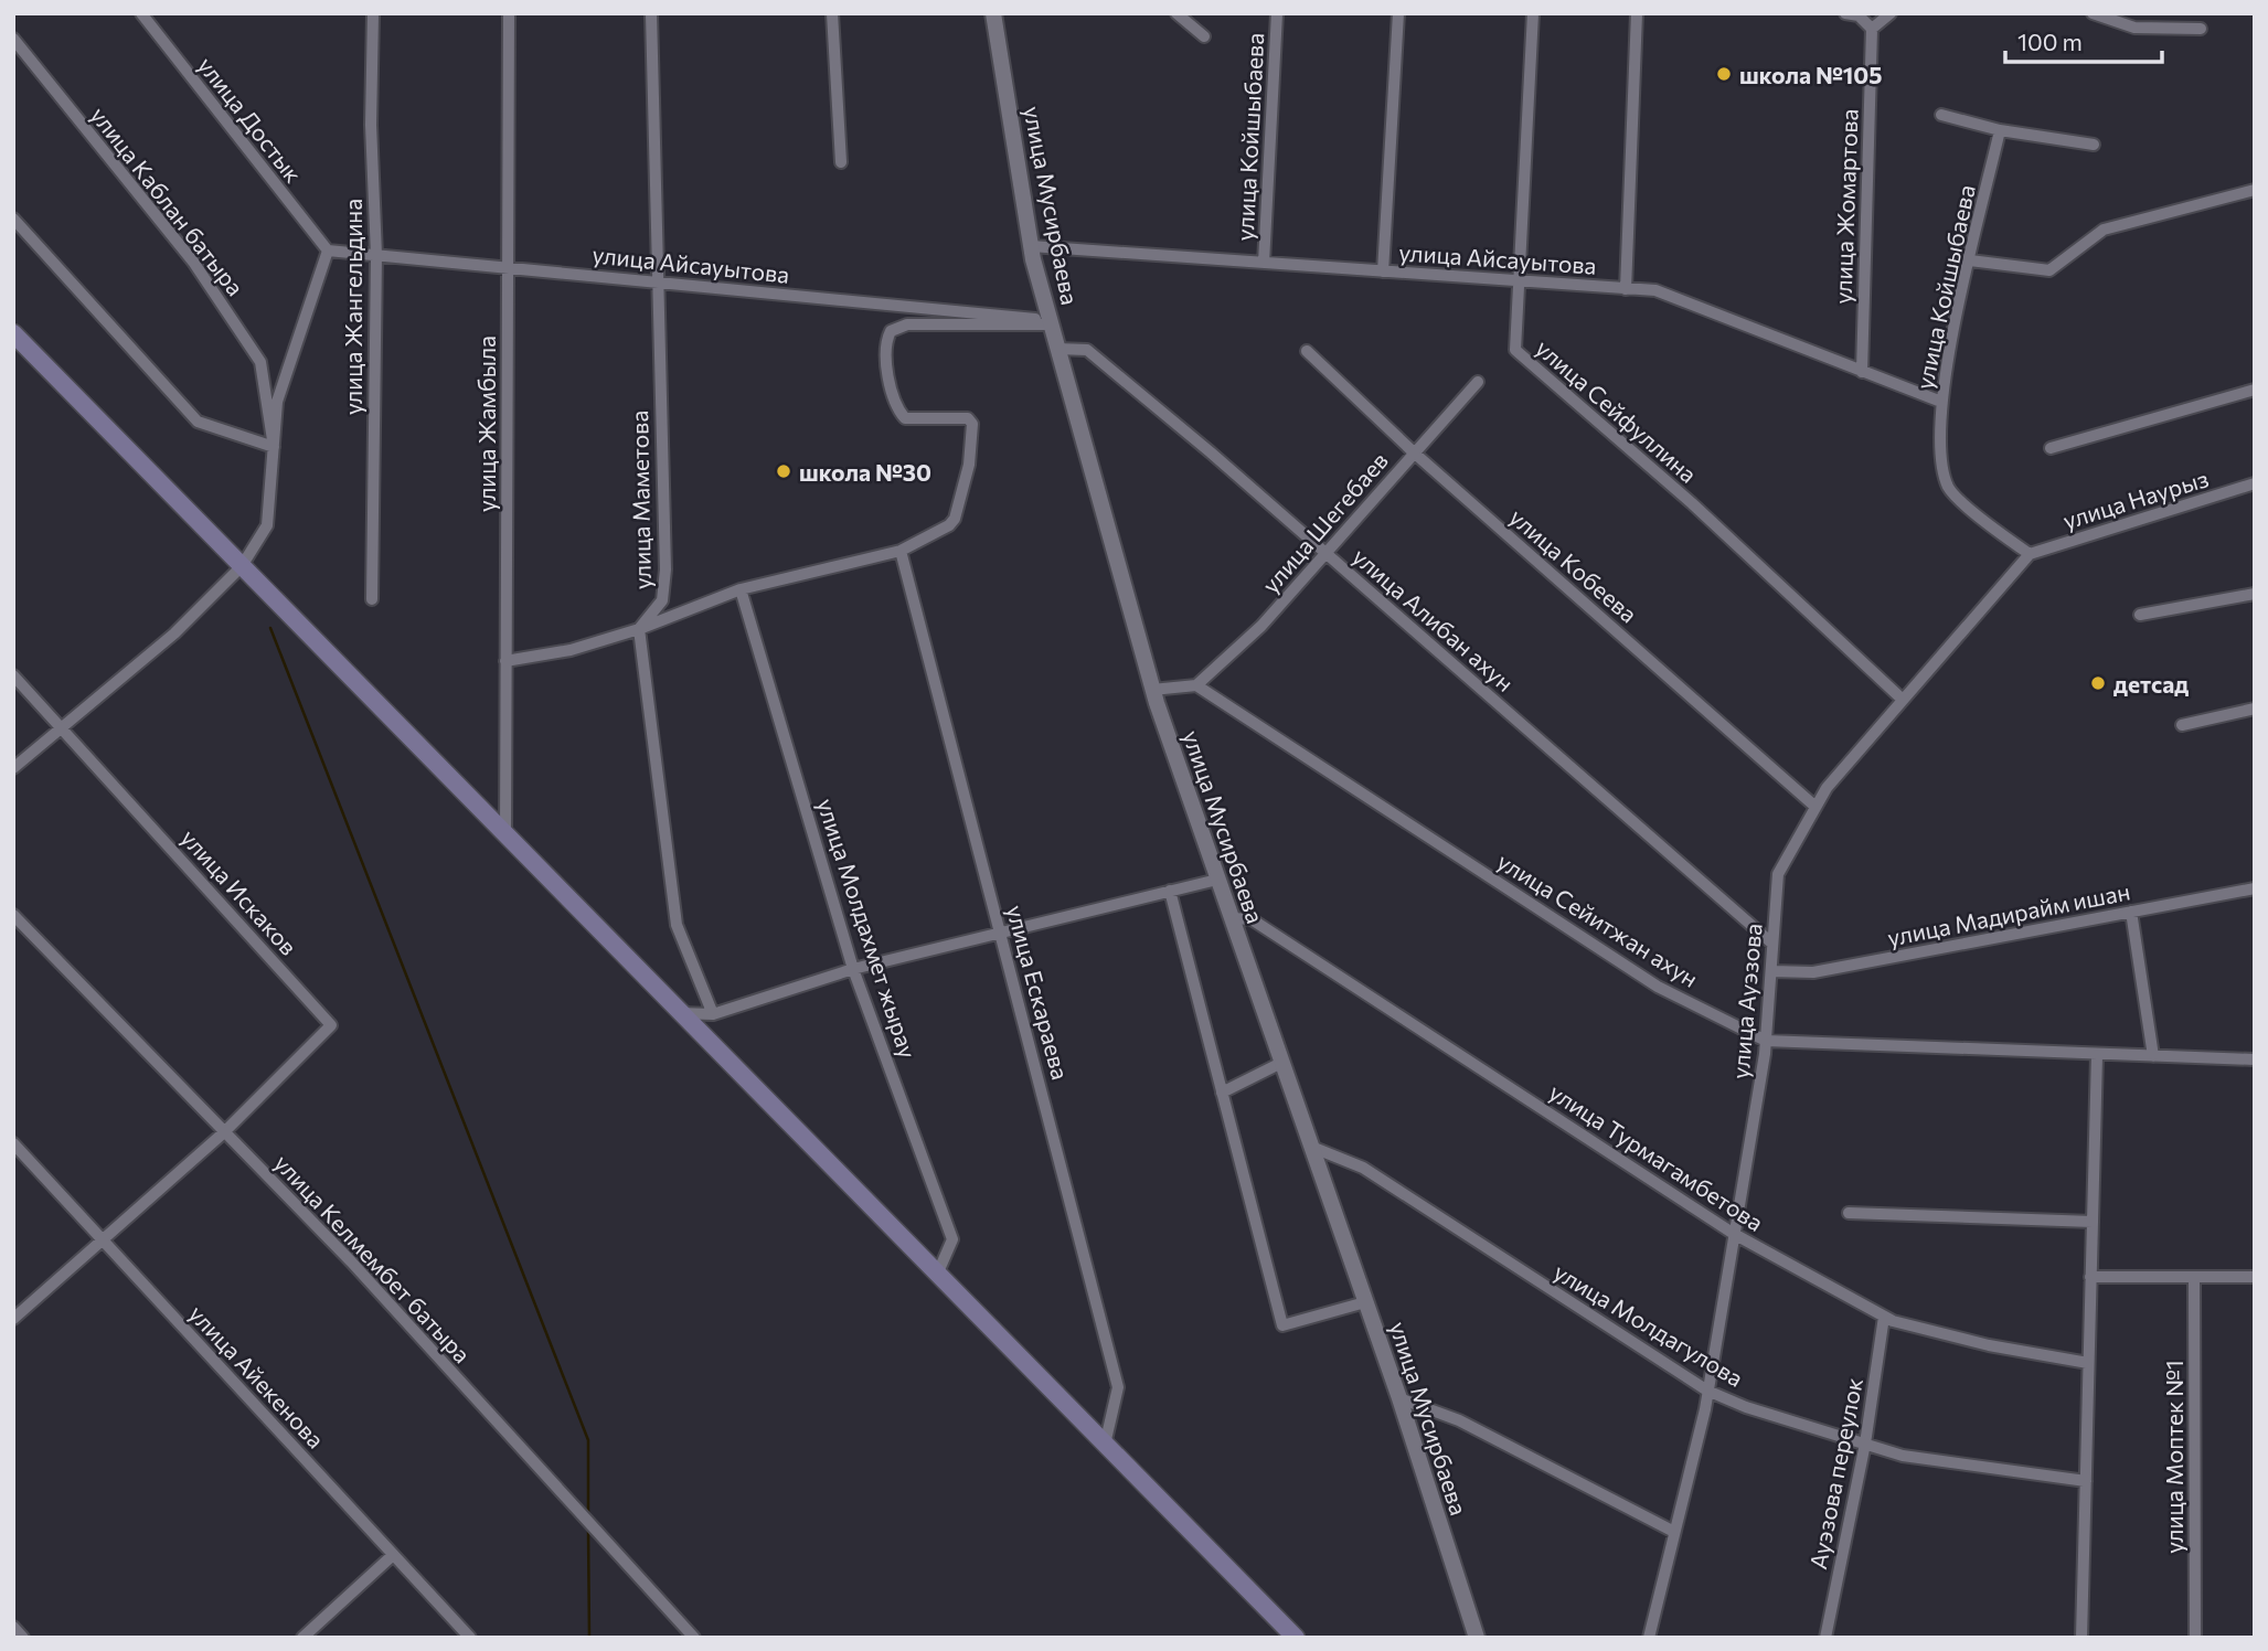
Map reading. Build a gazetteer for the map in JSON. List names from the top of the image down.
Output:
{
  "streets": {
    "street": [
      "улица Достык",
      "улица Койшыбаева",
      "улица Каблан батыра",
      "улица Мусирбаева",
      "улица Жомартова",
      "улица Айсауытова",
      "улица Жангельдина",
      "улица Сейфуллина",
      "улица Жамбыла",
      "улица Наурыз",
      "улица Маметова",
      "улица Шегебаев",
      "улица Кобеева",
      "улица Алибан ахун",
      "улица Искаков",
      "улица Мадирайм ишан",
      "улица Сейитжан ахун",
      "улица Молдахмет жырау",
      "улица Ескараева",
      "улица Ауэзова",
      "улица Турмагамбетова",
      "улица Келмембет батыра",
      "улица Молдагулова",
      "улица Айекенова",
      "улица Моптек №1",
      "Ауэзова переулок"
    ]
  },
  "crossings": [
    ["улица Достык", "улица Айсауытова"],
    ["улица Койшыбаева", "улица Айсауытова"],
    ["улица Койшыбаева", "улица Наурыз"],
    ["улица Койшыбаева", "улица Ауэзова"],
    ["улица Мусирбаева", "улица Айсауытова"],
    ["улица Мусирбаева", "улица Алибан ахун"],
    ["улица Мусирбаева", "улица Турмагамбетова"],
    ["улица Мусирбаева", "улица Молдагулова"],
    ["улица Жомартова", "улица Айсауытова"],
    ["улица Айсауытова", "улица Жангельдина"],
    ["улица Айсауытова", "улица Сейфуллина"],
    ["улица Айсауытова", "улица Жамбыла"],
    ["улица Айсауытова", "улица Маметова"],
    ["улица Сейфуллина", "улица Ауэзова"],
    ["улица Наурыз", "улица Ауэзова"],
    ["улица Шегебаев", "улица Кобеева"],
    ["улица Шегебаев", "улица Алибан ахун"],
    ["улица Шегебаев", "улица Сейитжан ахун"],
    ["улица Кобеева", "улица Ауэзова"],
    ["улица Алибан ахун", "улица Ауэзова"],
    ["улица Искаков", "улица Келмембет батыра"],
    ["улица Мадирайм ишан", "улица Ауэзова"],
    ["улица Сейитжан ахун", "улица Ауэзова"],
    ["улица Ауэзова", "улица Турмагамбетова"],
    ["улица Ауэзова", "улица Молдагулова"],
    ["улица Турмагамбетова", "Ауэзова переулок"],
    ["улица Молдагулова", "Ауэзова переулок"]
  ],
  "places": ["школа №105", "школа №30", "детсад"],
  "scale_bar": "100 m"
}
